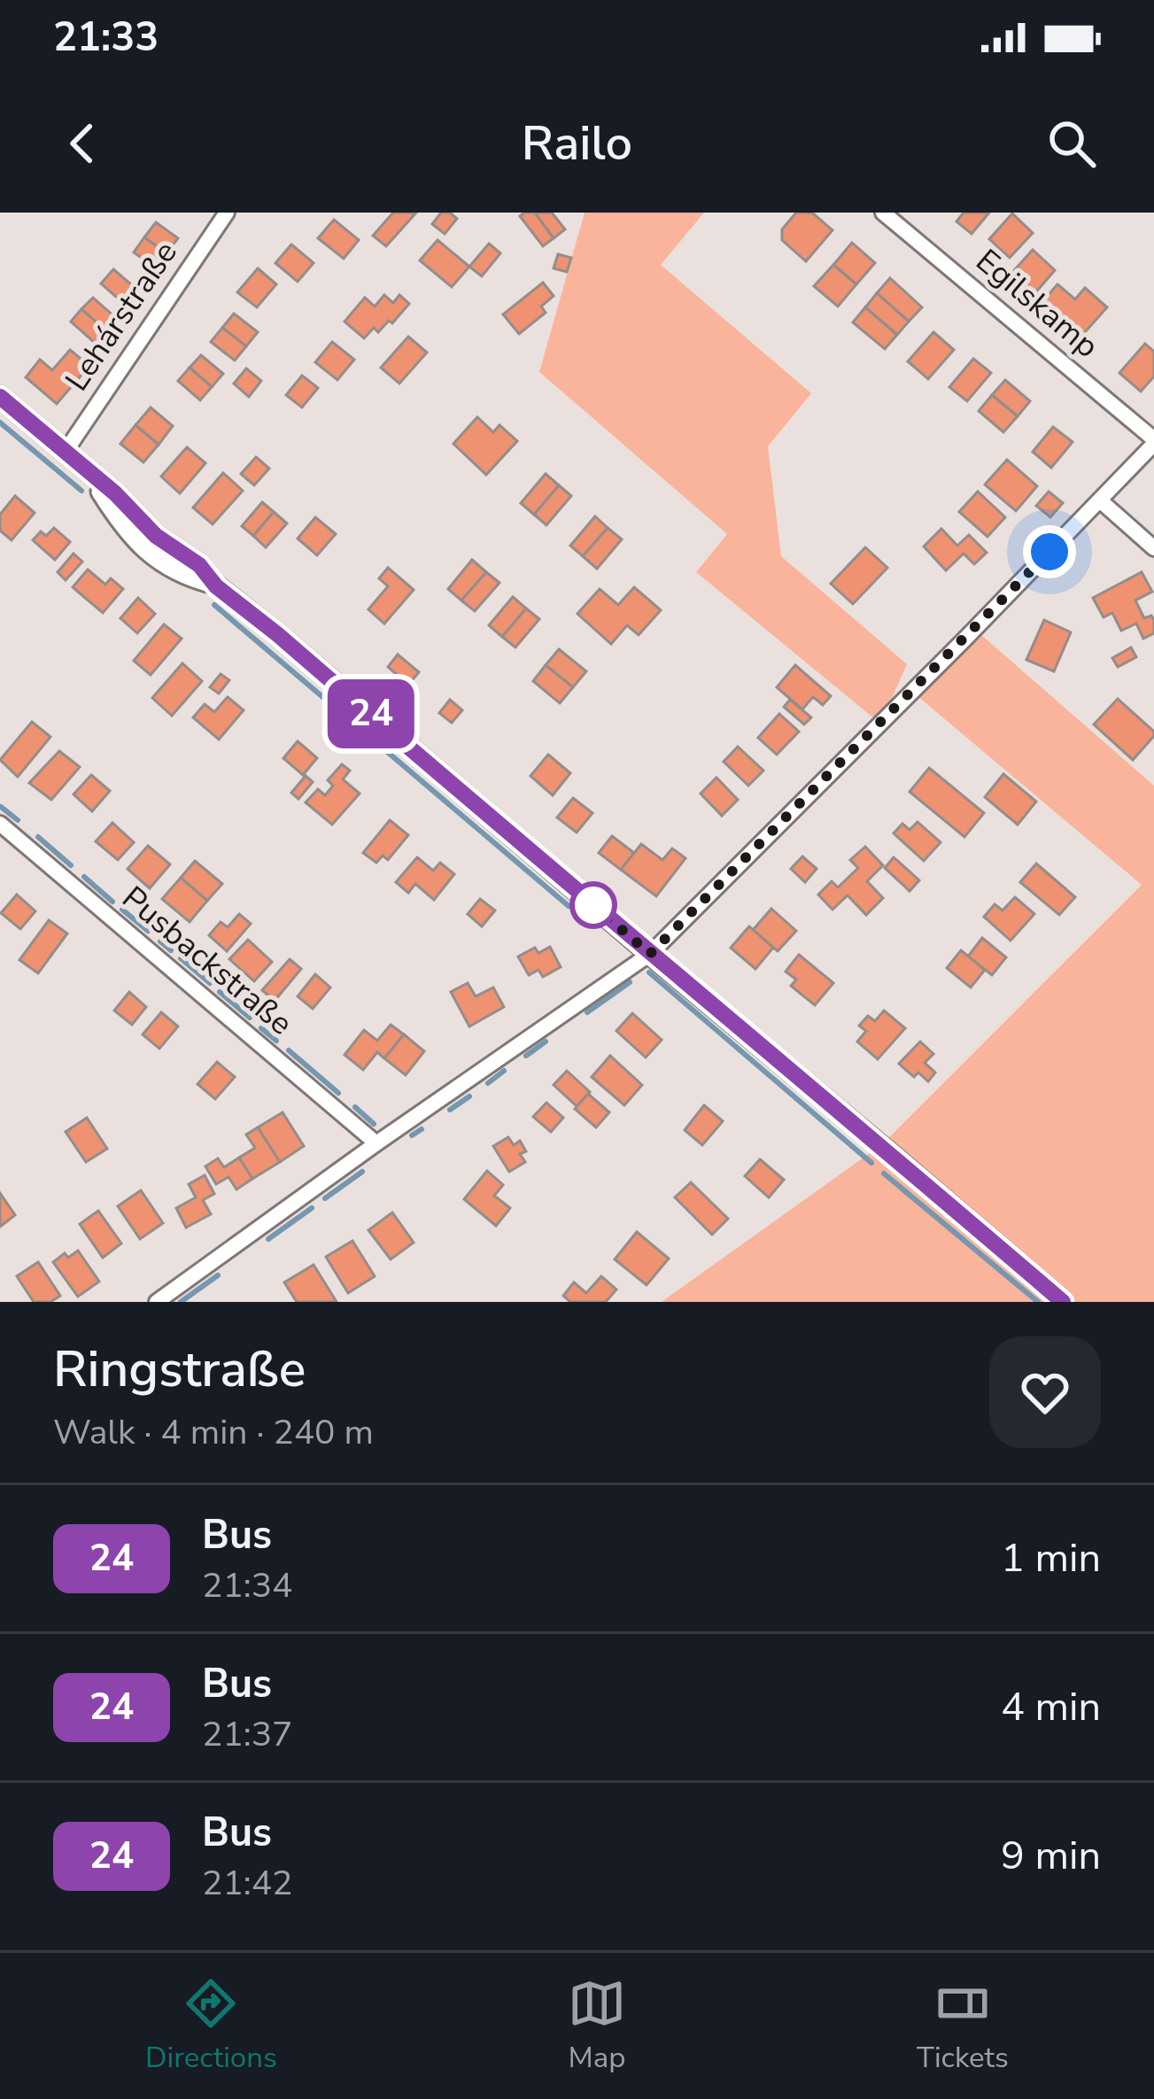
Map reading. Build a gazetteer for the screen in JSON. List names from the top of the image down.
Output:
{
  "streets": {
    "street": ["Egilskamp", "Lehárstraße", "Pusbackstraße"]
  },
  "lines": ["bus line 24"],
  "page": {
    "status": "21:33",
    "header": "Railo",
    "on_map": "24",
    "heading": ["Ringstraße", "Walk · 4 min · 240 m"],
    "list": [
      {
        "mark": "24",
        "name": "Bus",
        "note": "21:34",
        "value": "1 min"
      },
      {
        "mark": "24",
        "name": "Bus",
        "note": "21:37",
        "value": "4 min"
      },
      {
        "mark": "24",
        "name": "Bus",
        "note": "21:42",
        "value": "9 min"
      }
    ],
    "tabs": ["Directions", "Map", "Tickets"]
  }
}
